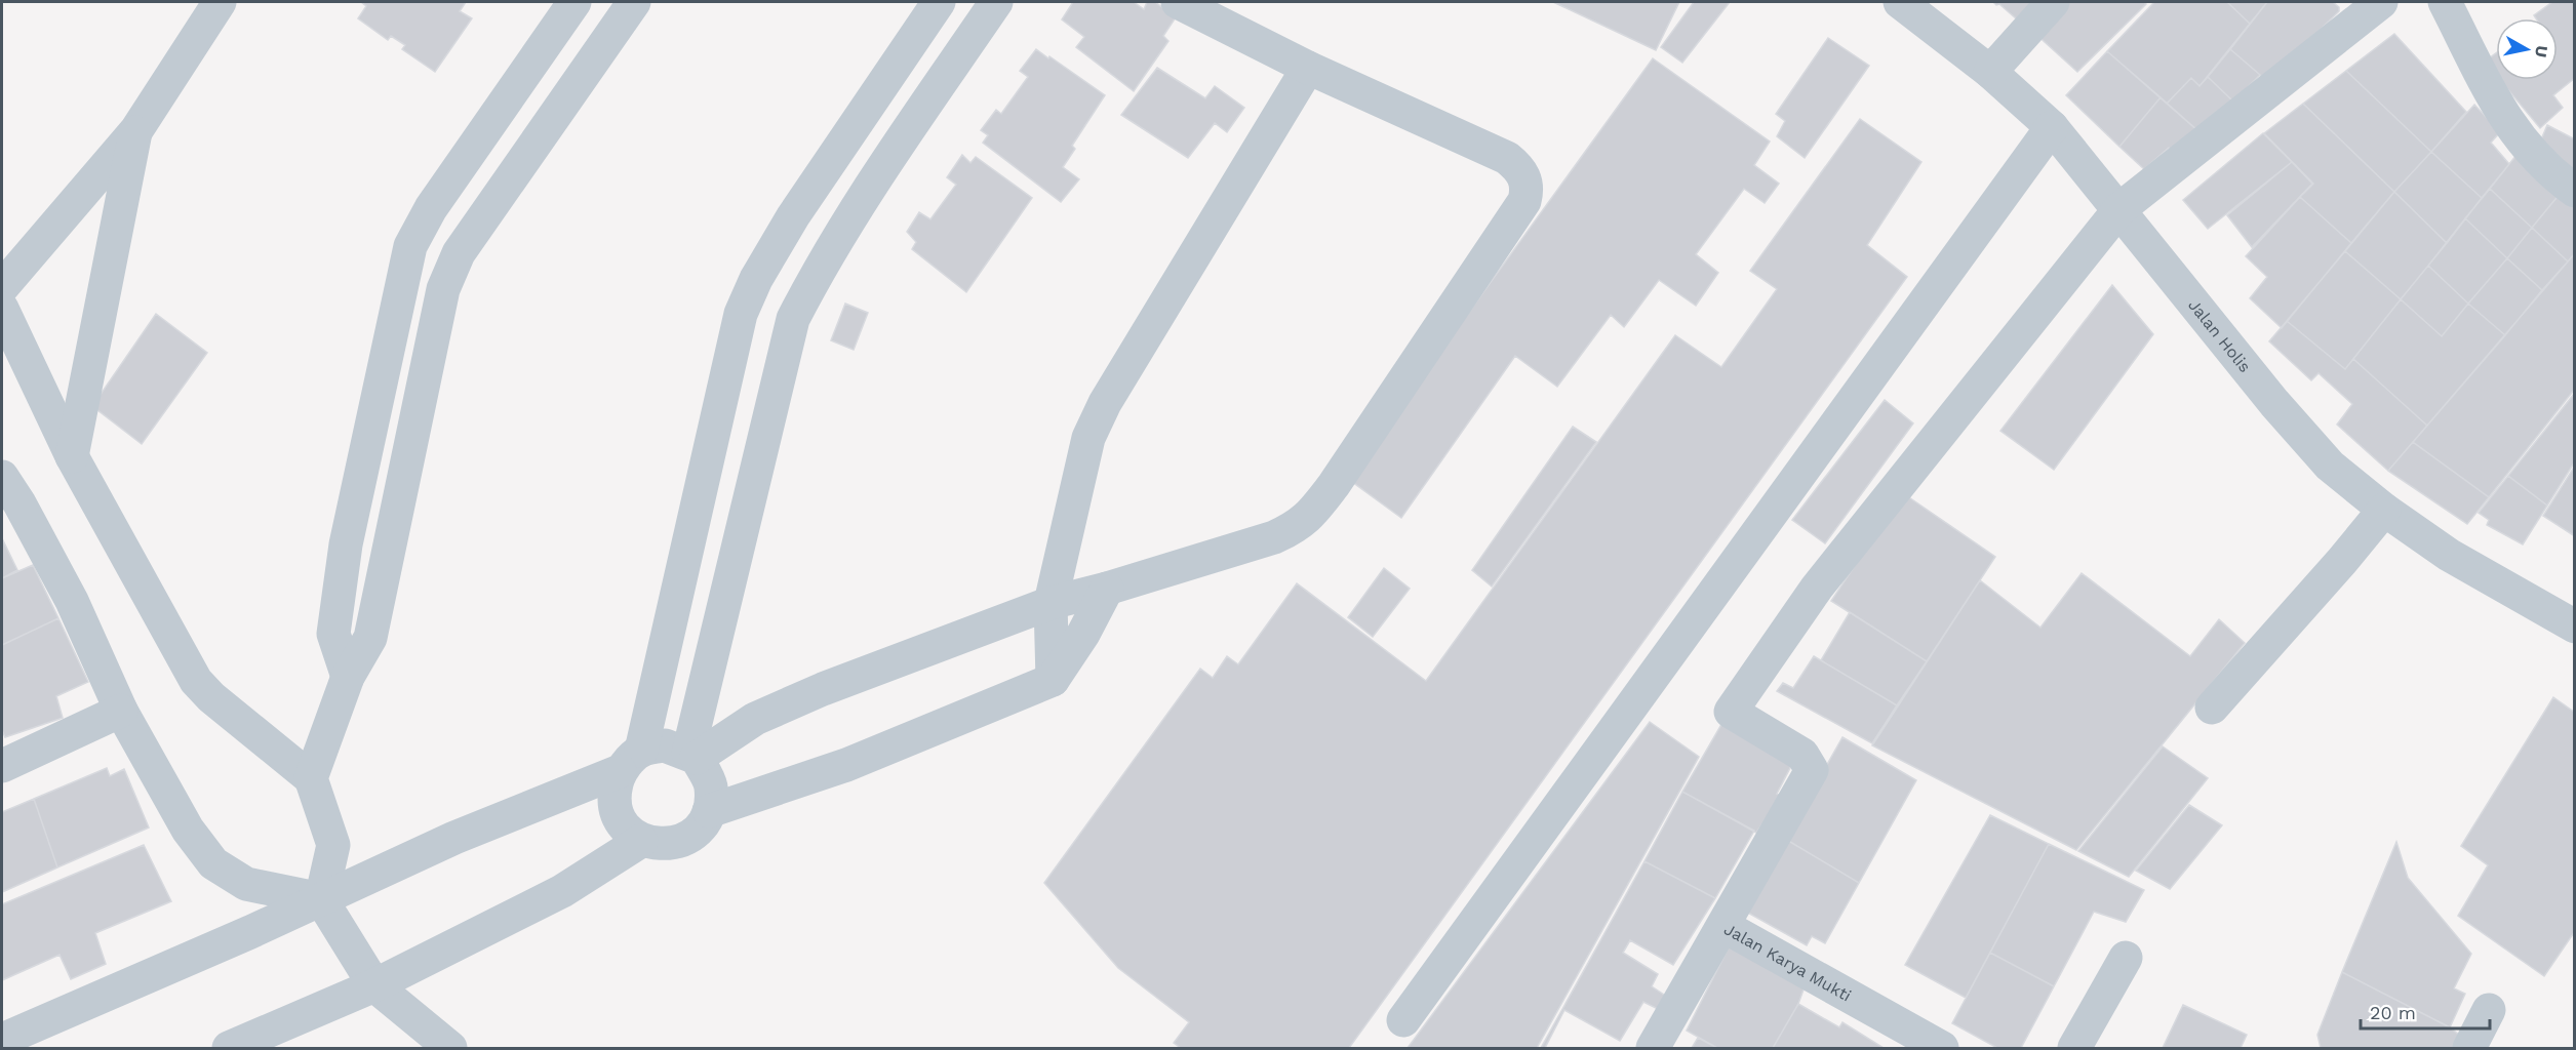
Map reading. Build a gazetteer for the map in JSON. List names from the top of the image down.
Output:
{
  "streets": {
    "street": ["Jalan Holis", "Jalan Karya Mukti"]
  },
  "scale_bar": "20 m",
  "north": "right"
}
